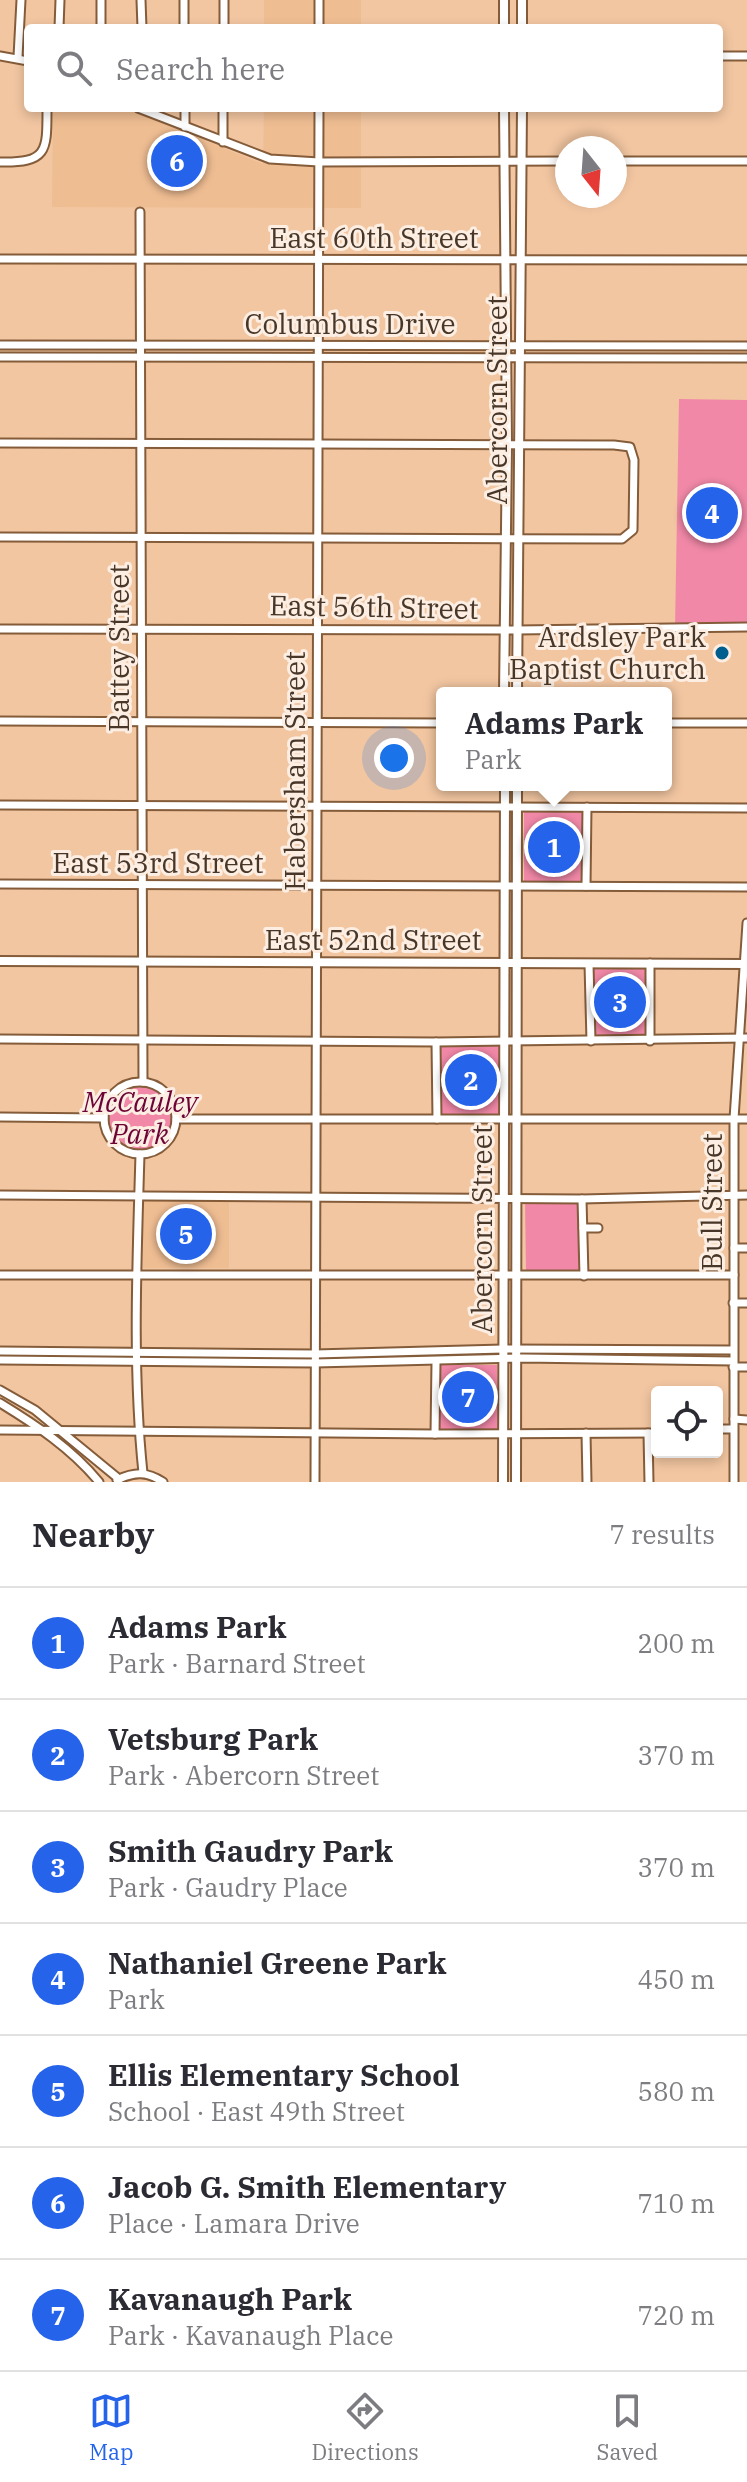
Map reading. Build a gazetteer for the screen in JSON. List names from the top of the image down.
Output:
{
  "streets": {
    "main road": ["Abercorn Street", "East 52nd Street"],
    "street": [
      "East 60th Street",
      "Columbus Drive",
      "East 56th Street",
      "Battey Street",
      "Habersham Street",
      "East 53rd Street",
      "Bull Street"
    ]
  },
  "crossings": [
    ["East 60th Street", "Abercorn Street"],
    ["East 60th Street", "Battey Street"],
    ["East 60th Street", "Habersham Street"],
    ["Columbus Drive", "Abercorn Street"],
    ["Columbus Drive", "Battey Street"],
    ["Columbus Drive", "Habersham Street"],
    ["Abercorn Street", "East 56th Street"],
    ["Abercorn Street", "East 53rd Street"],
    ["Abercorn Street", "East 52nd Street"],
    ["East 56th Street", "Battey Street"],
    ["East 56th Street", "Habersham Street"],
    ["Battey Street", "East 53rd Street"],
    ["Battey Street", "East 52nd Street"],
    ["Habersham Street", "East 53rd Street"],
    ["Habersham Street", "East 52nd Street"],
    ["East 52nd Street", "Bull Street"]
  ],
  "parks": ["McCauley Park"],
  "places": ["Ardsley Park Baptist Church"],
  "north": "bottom",
  "page": {
    "search": "Search here",
    "pins": [
      "6",
      "4",
      "1",
      "3",
      "2",
      "5",
      "7"
    ],
    "popup": ["Adams Park", "Park"],
    "heading": ["Nearby", "7 results"],
    "list": [
      {
        "mark": "1",
        "name": "Adams Park",
        "note": "Park · Barnard Street",
        "value": "200 m"
      },
      {
        "mark": "2",
        "name": "Vetsburg Park",
        "note": "Park · Abercorn Street",
        "value": "370 m"
      },
      {
        "mark": "3",
        "name": "Smith Gaudry Park",
        "note": "Park · Gaudry Place",
        "value": "370 m"
      },
      {
        "mark": "4",
        "name": "Nathaniel Greene Park",
        "note": "Park",
        "value": "450 m"
      },
      {
        "mark": "5",
        "name": "Ellis Elementary School",
        "note": "School · East 49th Street",
        "value": "580 m"
      },
      {
        "mark": "6",
        "name": "Jacob G. Smith Elementary",
        "note": "Place · Lamara Drive",
        "value": "710 m"
      },
      {
        "mark": "7",
        "name": "Kavanaugh Park",
        "note": "Park · Kavanaugh Place",
        "value": "720 m"
      }
    ],
    "nav": ["Map", "Directions", "Saved"]
  }
}
